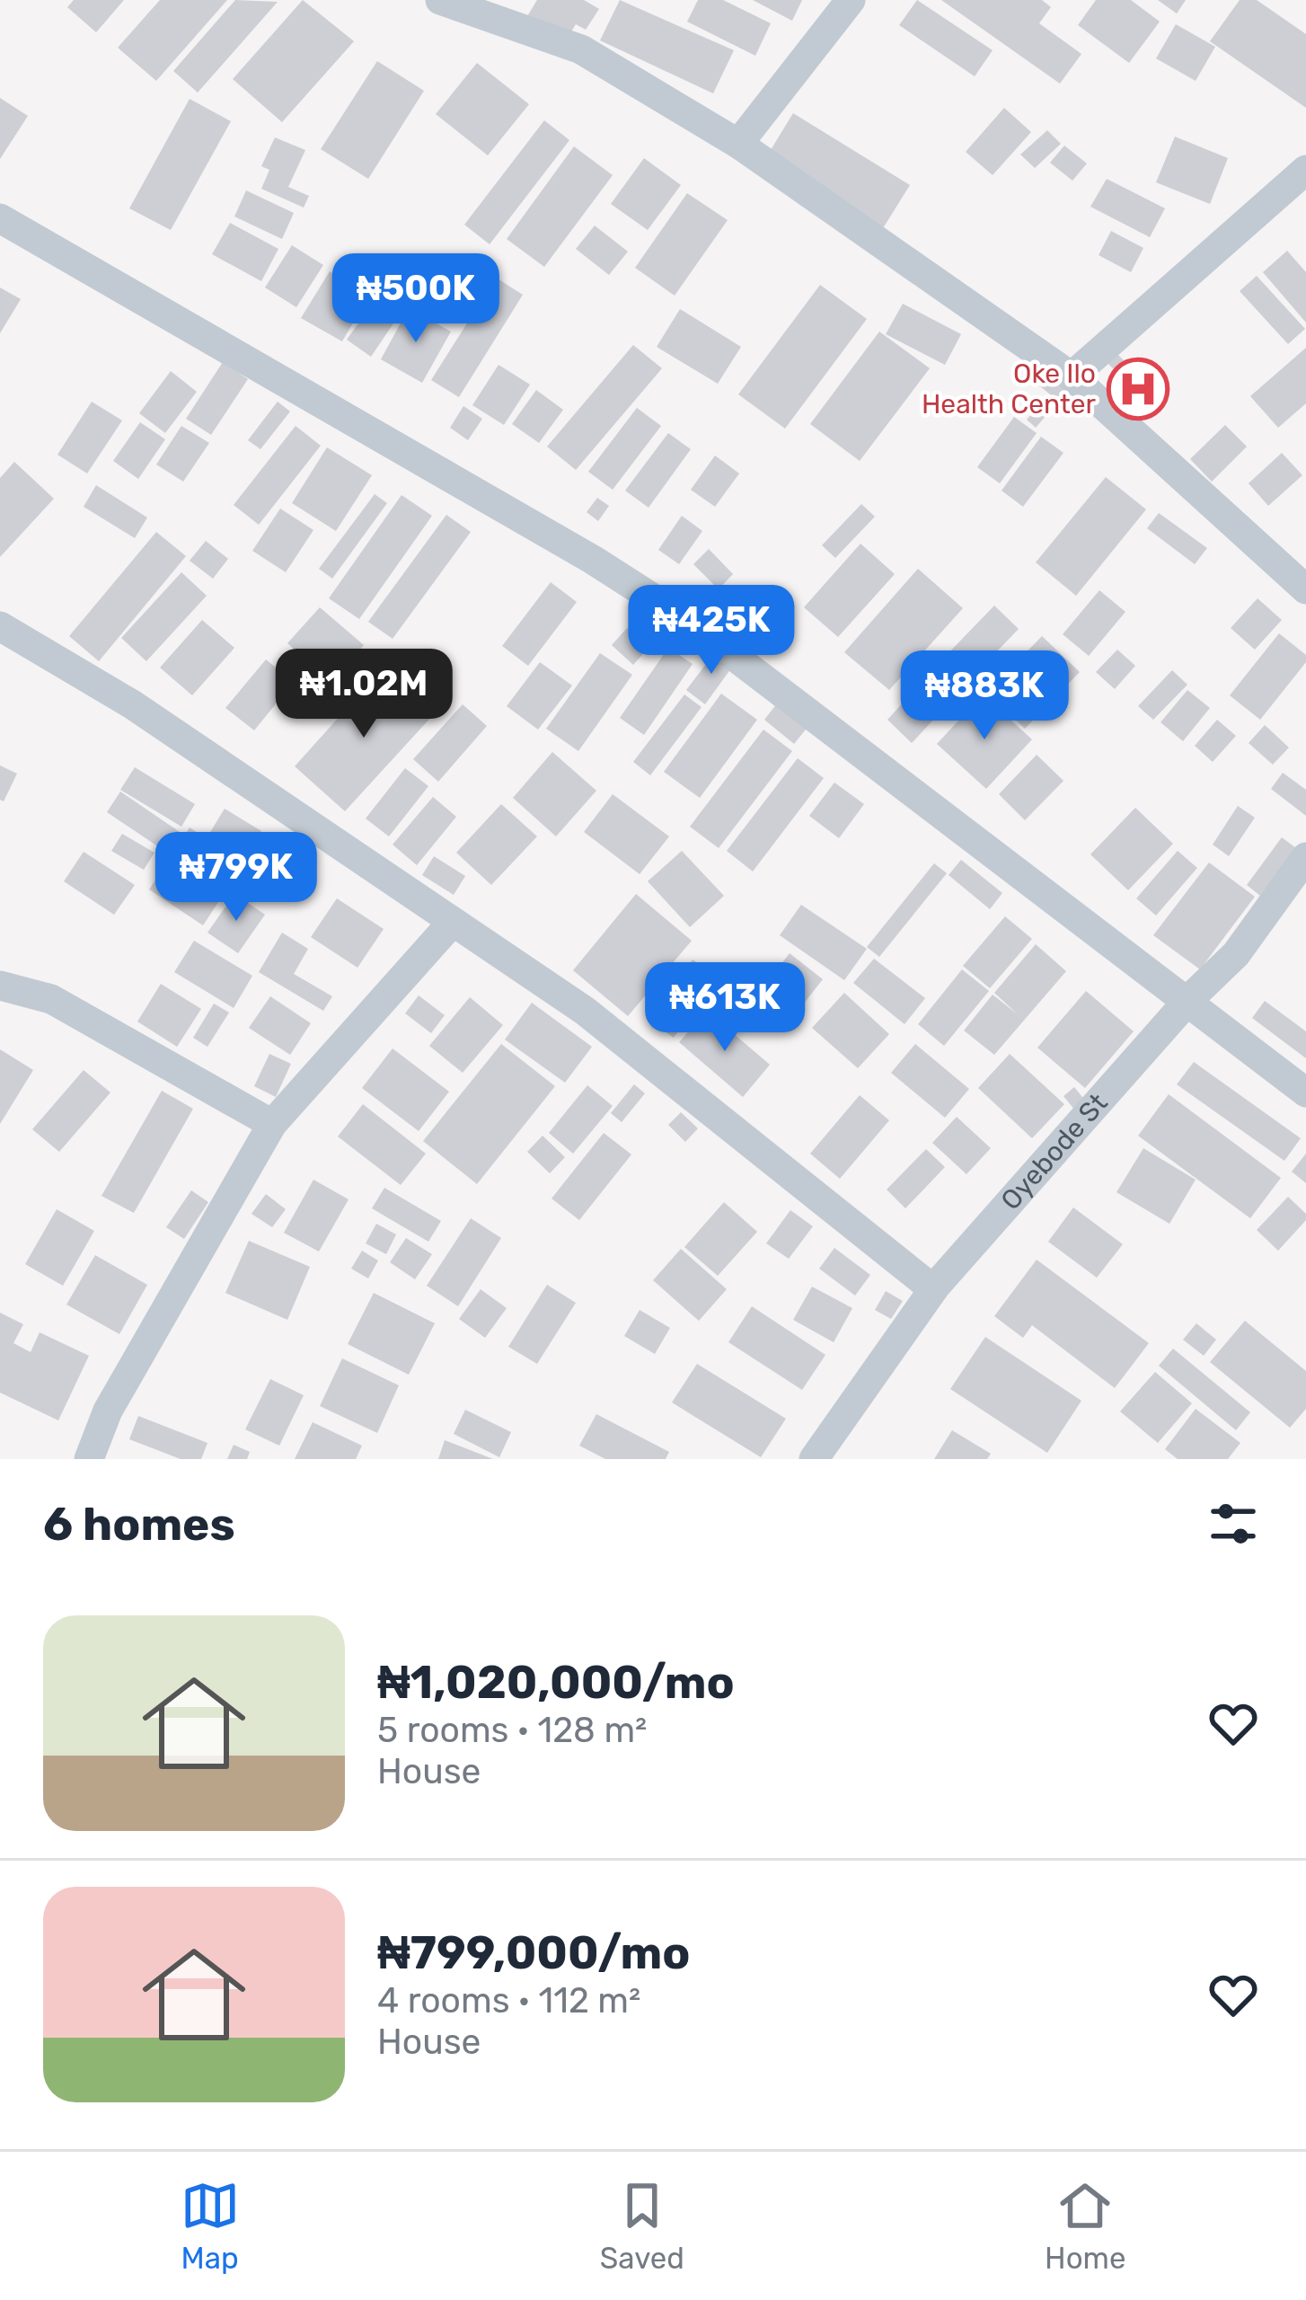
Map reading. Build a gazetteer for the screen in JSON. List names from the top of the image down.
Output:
{
  "streets": {
    "street": ["Oyebode St"]
  },
  "places": {
    "hospital": ["Oke Ilo Health Center"]
  },
  "page": {
    "price": [
      "₦500K",
      "₦425K",
      "₦1.02M",
      "₦883K",
      "₦799K",
      "₦613K"
    ],
    "heading": "6 homes",
    "list": [
      {
        "name": "₦1,020,000/mo",
        "note": "5 rooms · 128 m² · House"
      },
      {
        "name": "₦799,000/mo",
        "note": "4 rooms · 112 m² · House"
      }
    ],
    "tabs": ["Map", "Saved", "Home"]
  }
}
